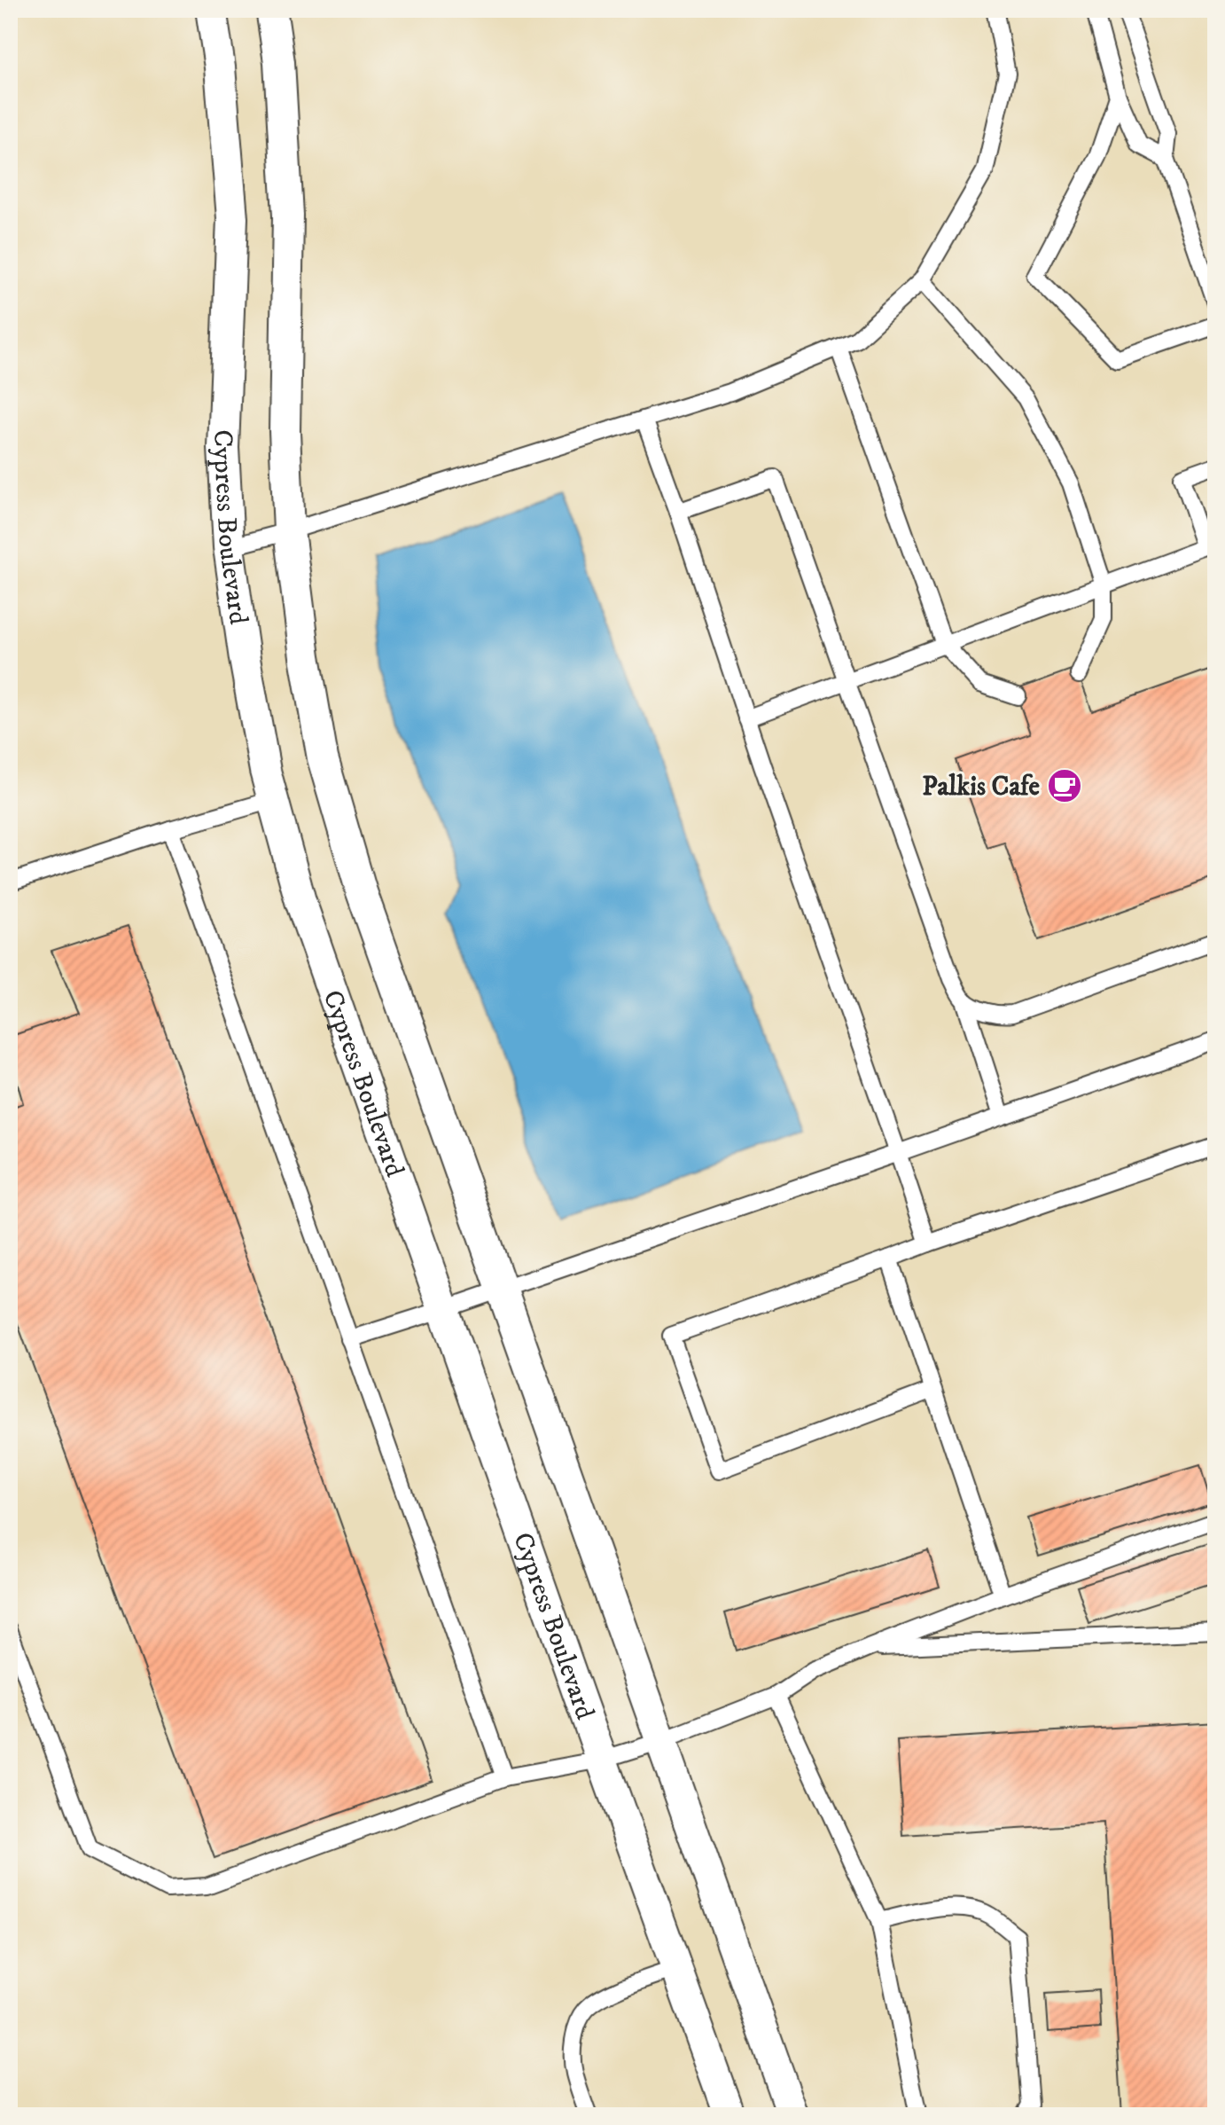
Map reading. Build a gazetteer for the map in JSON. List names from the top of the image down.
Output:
{
  "streets": {
    "street": ["Cypress Boulevard"]
  },
  "places": {
    "cafe": ["Palkis Cafe"]
  }
}
